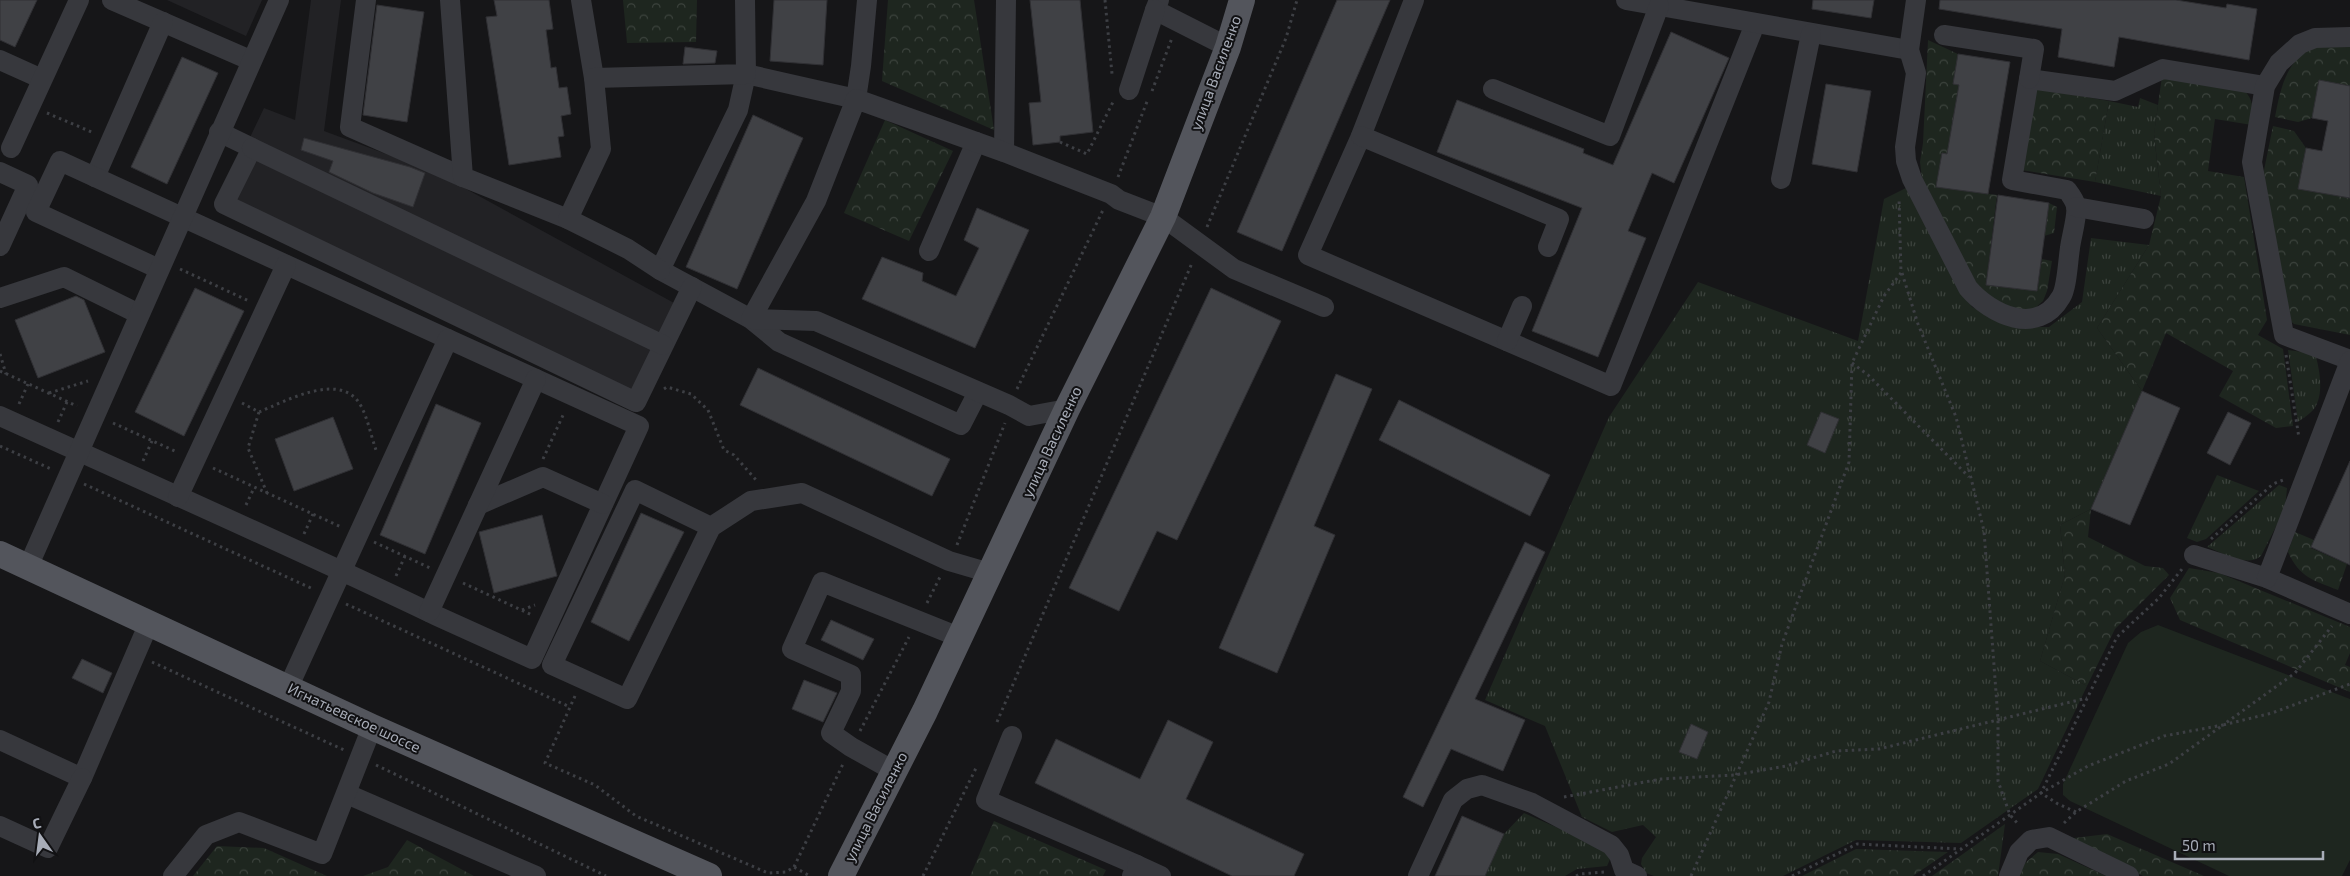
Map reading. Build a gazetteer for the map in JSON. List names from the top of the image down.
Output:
{
  "streets": {
    "main road": ["улица Василенко", "Игнатьевское шоссе"]
  },
  "scale_bar": "50 m",
  "north": "top"
}
